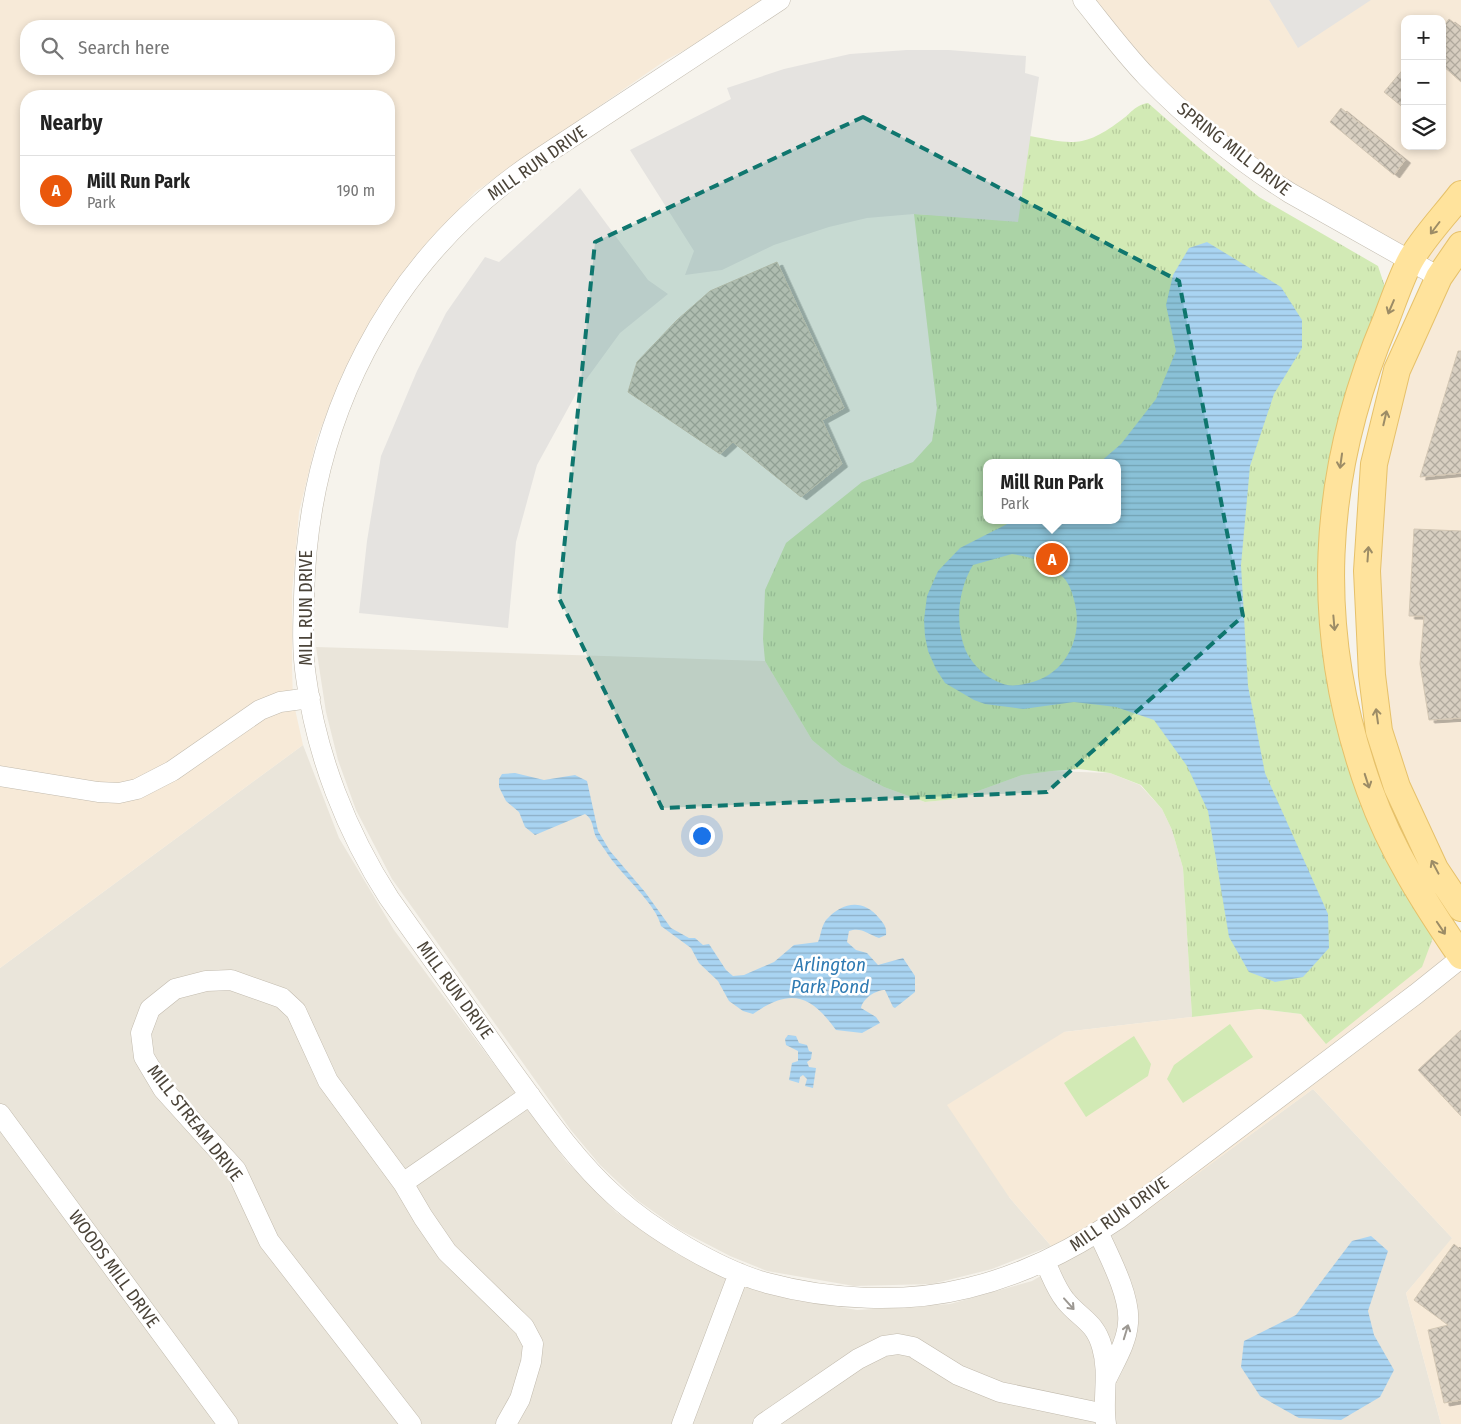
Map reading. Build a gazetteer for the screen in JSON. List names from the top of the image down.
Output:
{
  "streets": {
    "street": [
      "SPRING MILL DRIVE",
      "MILL RUN DRIVE",
      "MILL STREAM DRIVE",
      "WOODS MILL DRIVE"
    ]
  },
  "water": ["Arlington Park Pond"],
  "page": {
    "map_buttons": ["+", "−"],
    "search": "Search here",
    "heading": "Nearby",
    "list": [
      {
        "mark": "A",
        "name": "Mill Run Park",
        "note": "Park",
        "value": "190 m"
      }
    ],
    "popup": ["Mill Run Park", "Park"],
    "pins": "A"
  }
}
